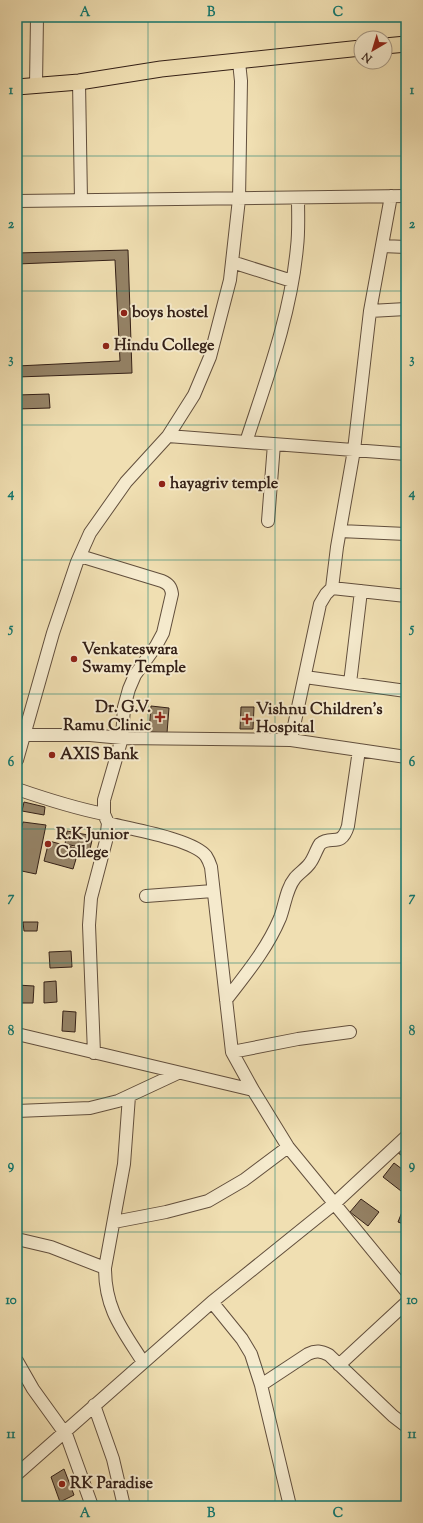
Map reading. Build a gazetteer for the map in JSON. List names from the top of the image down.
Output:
{
  "places": {
    "other": [
      "boys hostel",
      "Hindu College",
      "hayagriv temple",
      "Venkateswara Swamy Temple",
      "AXIS Bank",
      "R.K Junior College",
      "RK Paradise"
    ],
    "health": ["Dr. G.V. Ramu Clinic", "Vishnu Children's Hospital"]
  },
  "north": "bottom left",
  "grid": {
    "columns": ["A", "B", "C"],
    "rows": [
      "1",
      "2",
      "3",
      "4",
      "5",
      "6",
      "7",
      "8",
      "9",
      "10",
      "11"
    ]
  }
}
